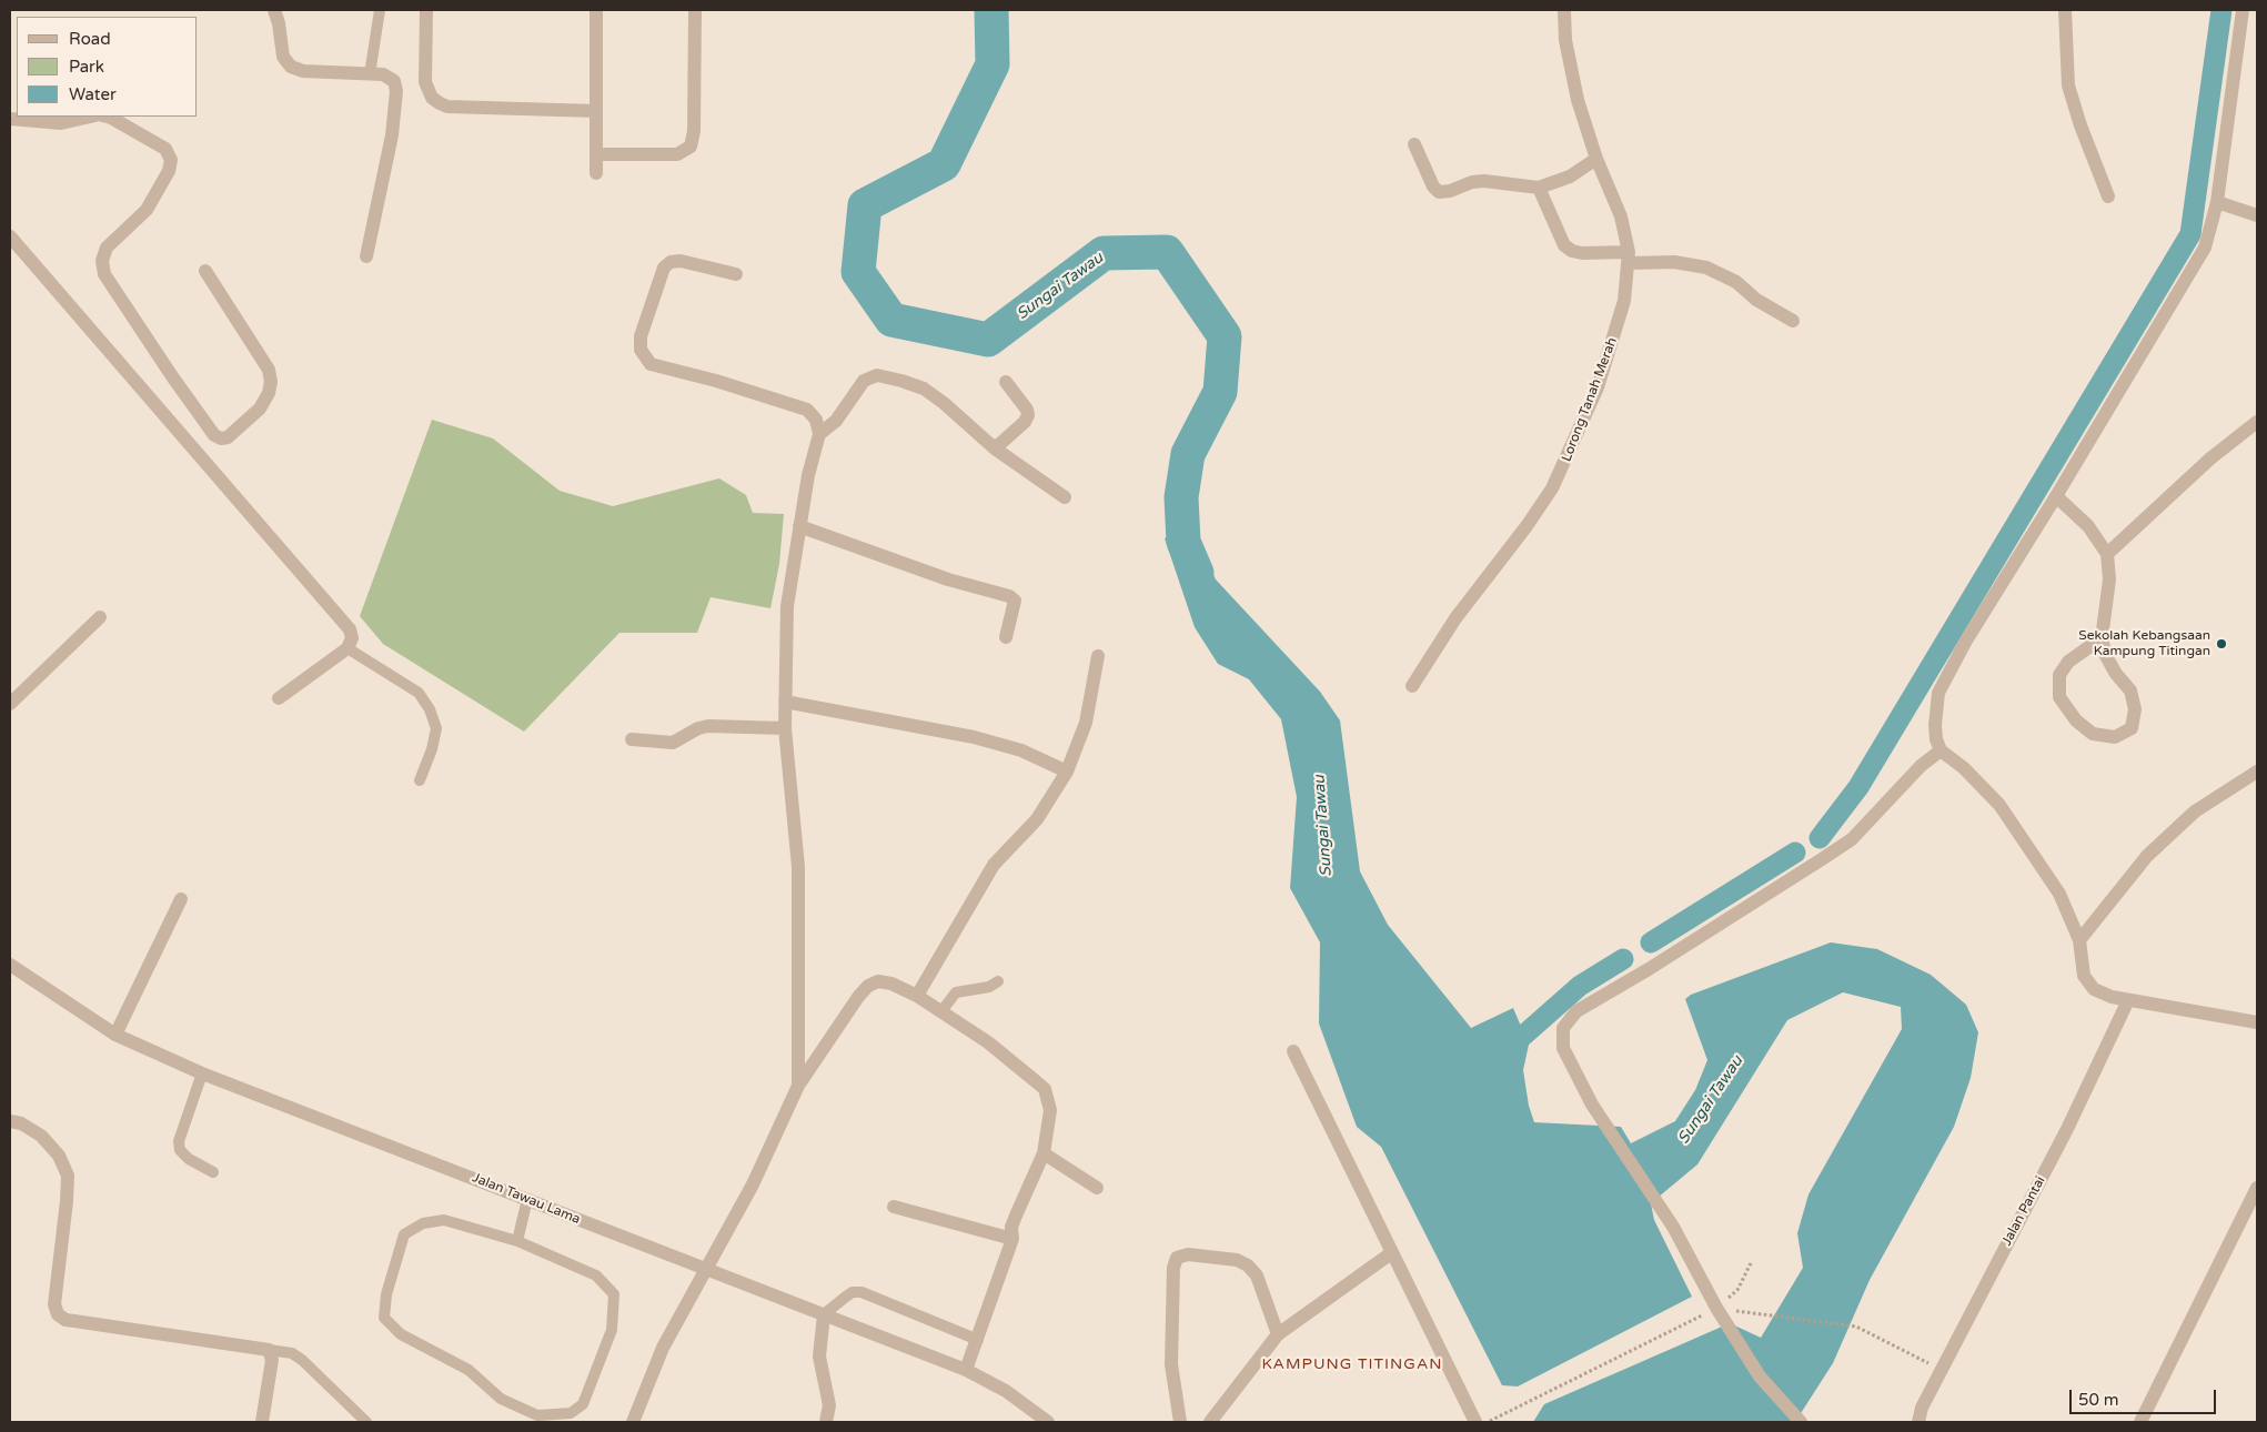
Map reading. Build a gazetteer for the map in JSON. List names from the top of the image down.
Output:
{
  "streets": {
    "street": ["Lorong Tanah Merah", "Jalan Tawau Lama", "Jalan Pantai"]
  },
  "districts": ["KAMPUNG TITINGAN"],
  "water": ["Sungai Tawau"],
  "places": ["Sekolah Kebangsaan Kampung Titingan"],
  "legend": ["Road", "Park", "Water"],
  "scale_bar": "50 m"
}
